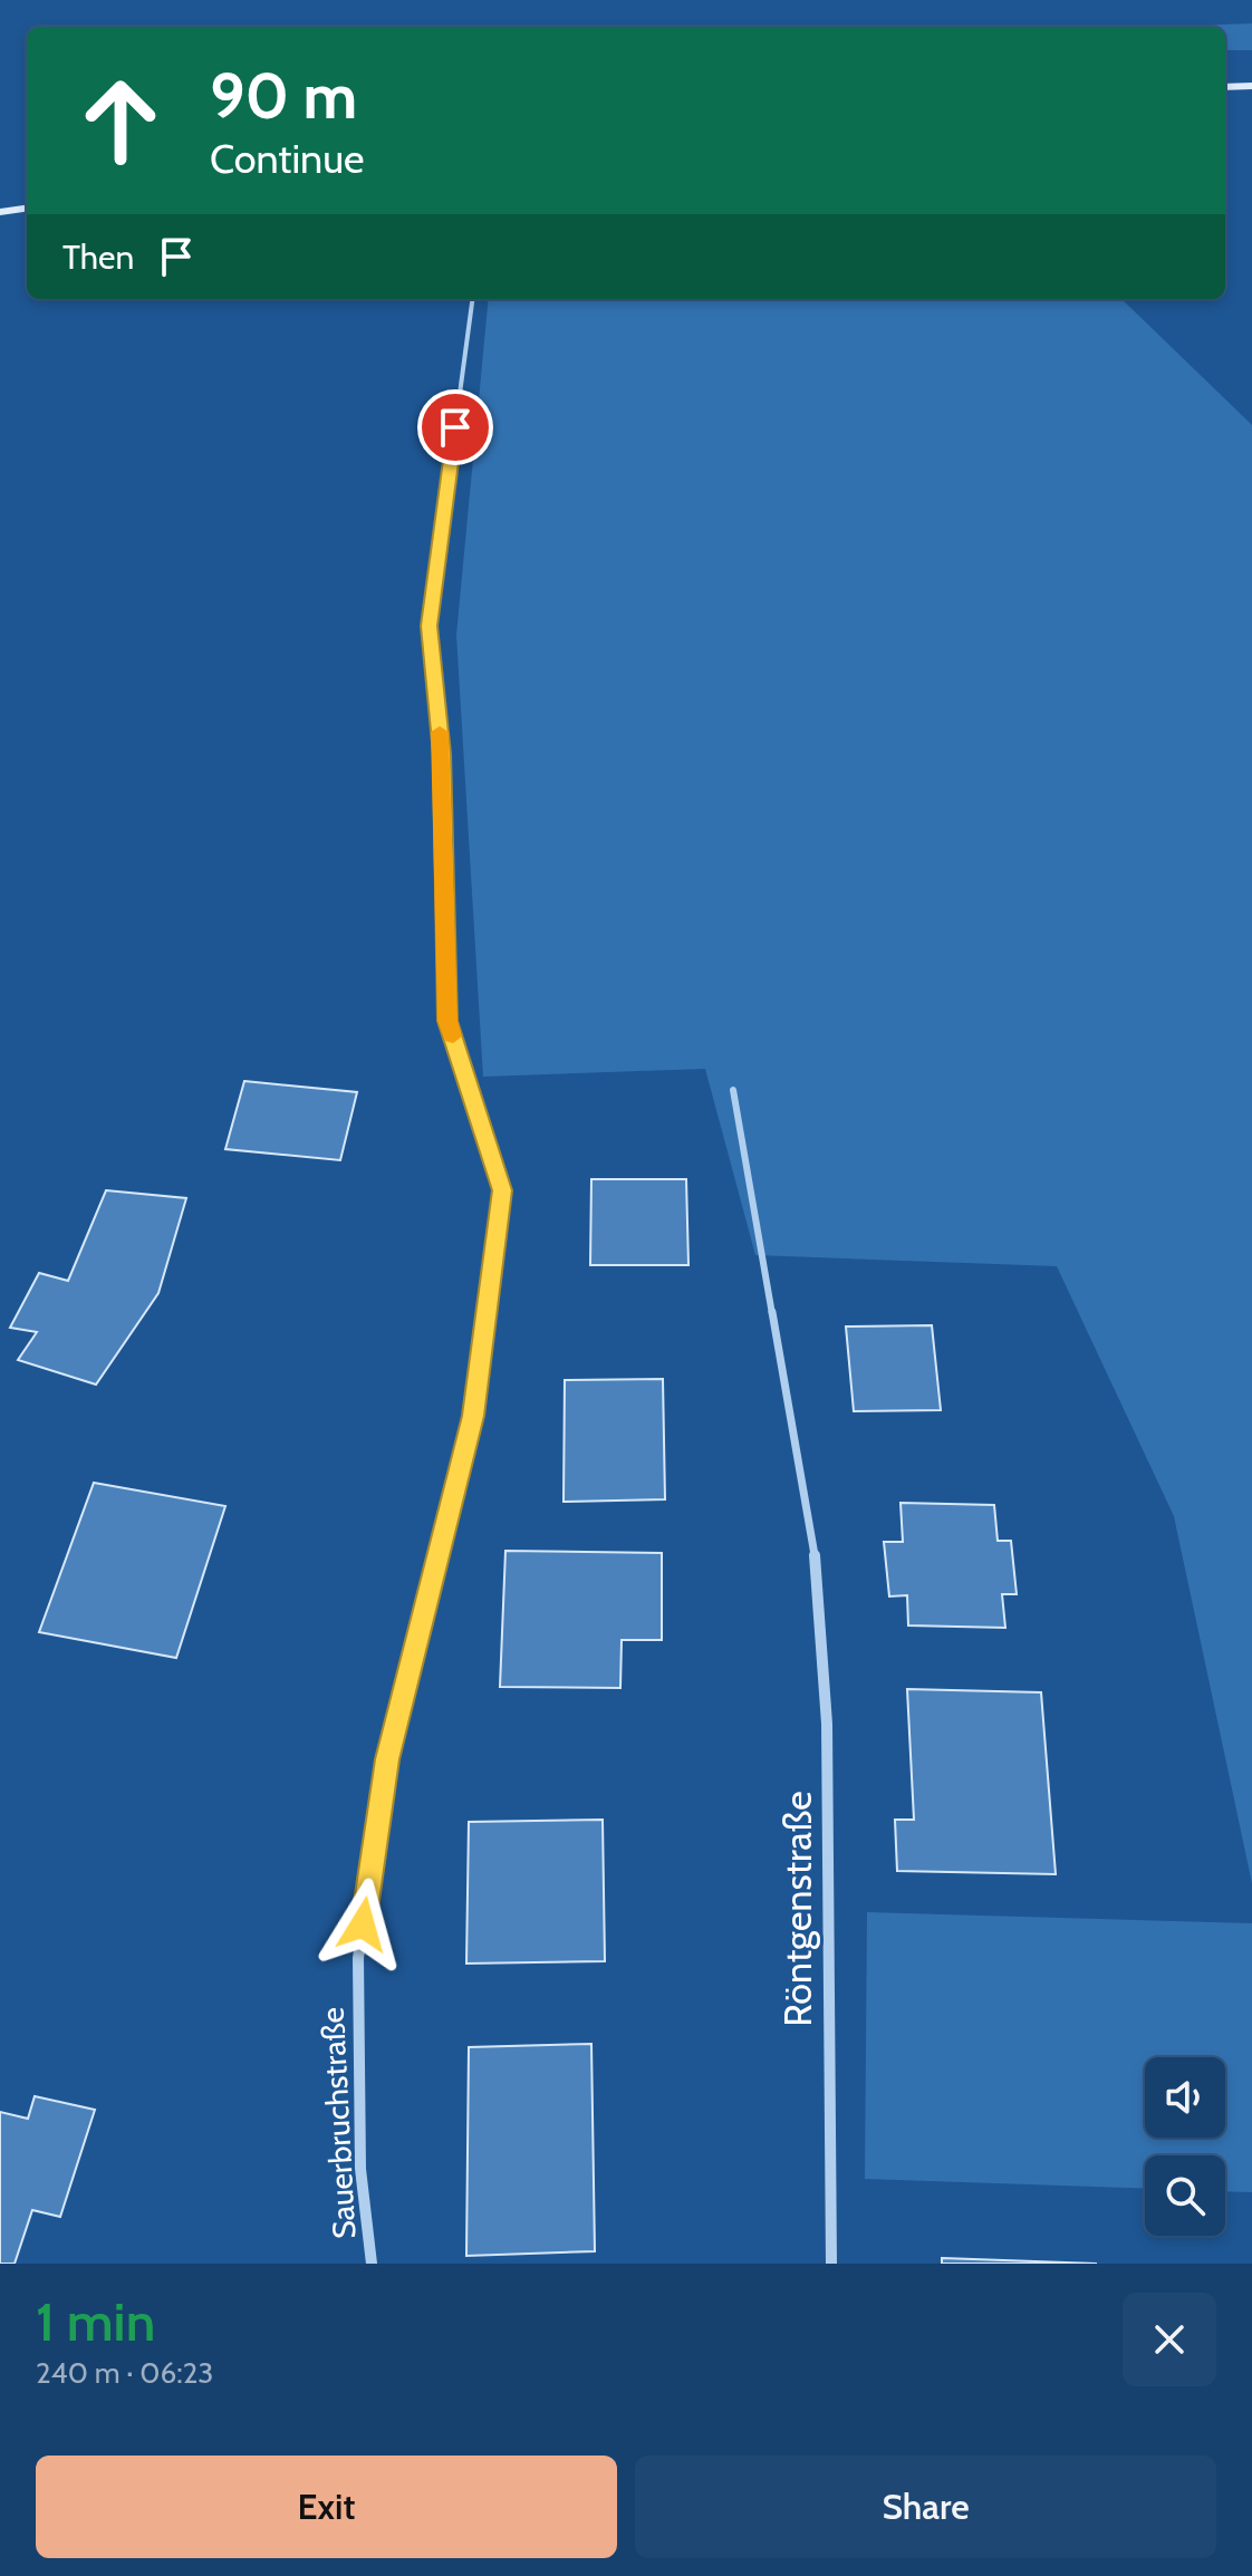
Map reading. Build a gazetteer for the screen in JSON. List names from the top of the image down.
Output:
{
  "streets": {
    "street": ["Röntgenstraße", "Sauerbruchstraße"]
  },
  "page": {
    "turn": ["90 m", "Continue"],
    "then": "Then",
    "heading": ["1 min", "240 m · 06:23"],
    "buttons": ["Exit", "Share"]
  }
}
